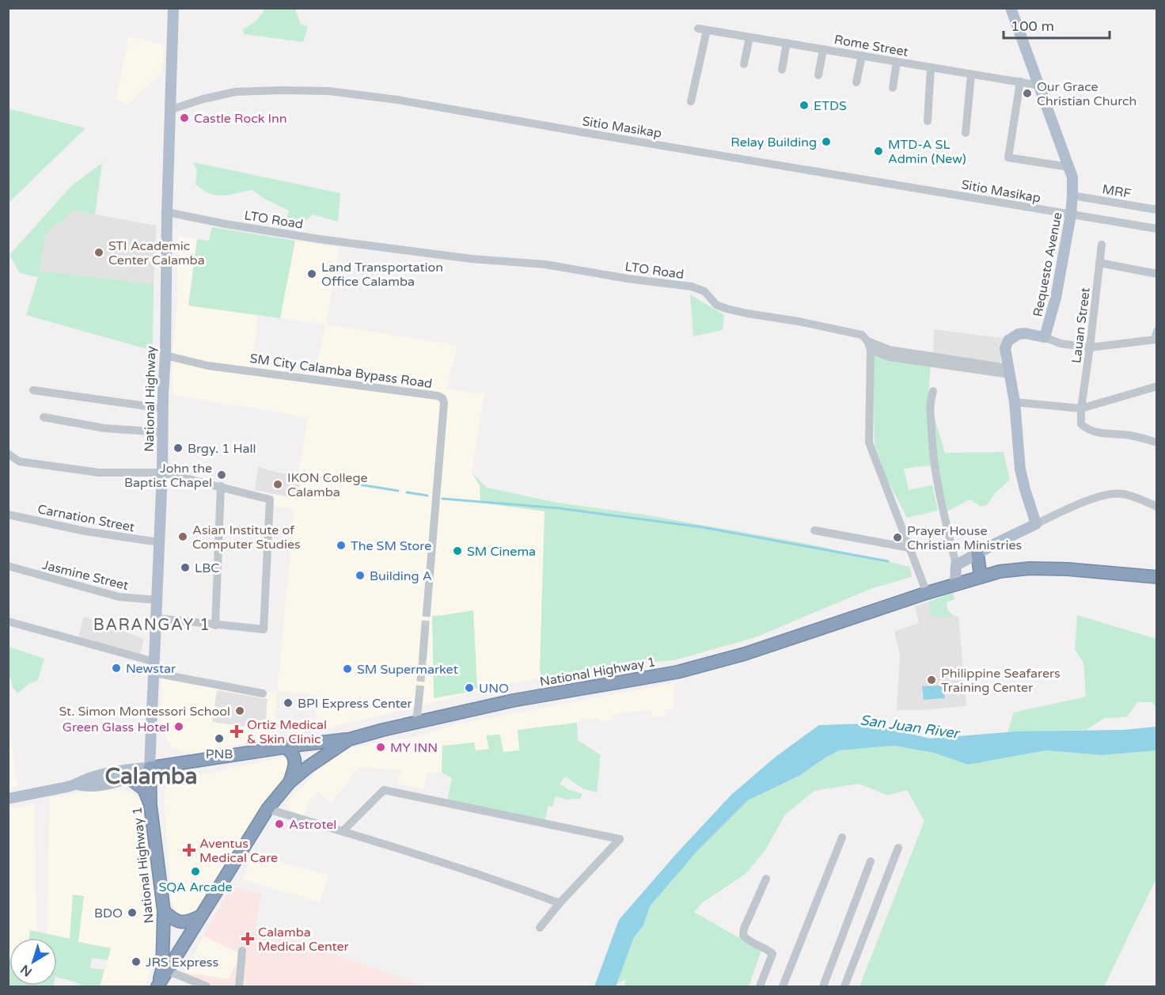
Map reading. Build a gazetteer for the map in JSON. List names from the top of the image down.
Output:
{
  "streets": {
    "highway": ["National Highway 1"],
    "main road": ["Requesto Avenue", "National Highway"],
    "street": [
      "Rome Street",
      "Sitio Masikap",
      "MRF",
      "LTO Road",
      "Lauan Street",
      "SM City Calamba Bypass Road",
      "Carnation Street",
      "Jasmine Street"
    ]
  },
  "crossings": [
    ["Rome Street", "Requesto Avenue"],
    ["Sitio Masikap", "Requesto Avenue"],
    ["Sitio Masikap", "National Highway"],
    ["MRF", "Requesto Avenue"],
    ["LTO Road", "Requesto Avenue"],
    ["LTO Road", "National Highway"],
    ["SM City Calamba Bypass Road", "National Highway"],
    ["National Highway", "Carnation Street"],
    ["National Highway", "Jasmine Street"],
    ["National Highway", "National Highway 1"]
  ],
  "districts": ["BARANGAY 1", "Calamba"],
  "water": ["San Juan River"],
  "places": {
    "other": [
      "Our Grace Christian Church",
      "ETDS",
      "Castle Rock Inn",
      "Relay Building",
      "MTD-A SL Admin (New)",
      "STI Academic Center Calamba",
      "Land Transportation Office Calamba",
      "Brgy. 1 Hall",
      "John the Baptist Chapel",
      "IKON College Calamba",
      "Asian Institute of Computer Studies",
      "Prayer House Christian Ministries",
      "The SM Store",
      "SM Cinema",
      "LBC",
      "Building A",
      "Newstar",
      "SM Supermarket",
      "Philippine Seafarers Training Center",
      "UNO",
      "BPI Express Center",
      "St. Simon Montessori School",
      "Green Glass Hotel",
      "PNB",
      "MY INN",
      "Astrotel",
      "SQA Arcade",
      "BDO",
      "JRS Express"
    ],
    "health": ["Ortiz Medical & Skin Clinic", "Aventus Medical Care", "Calamba Medical Center"]
  },
  "scale_bar": "100 m",
  "north": "bottom left"
}
